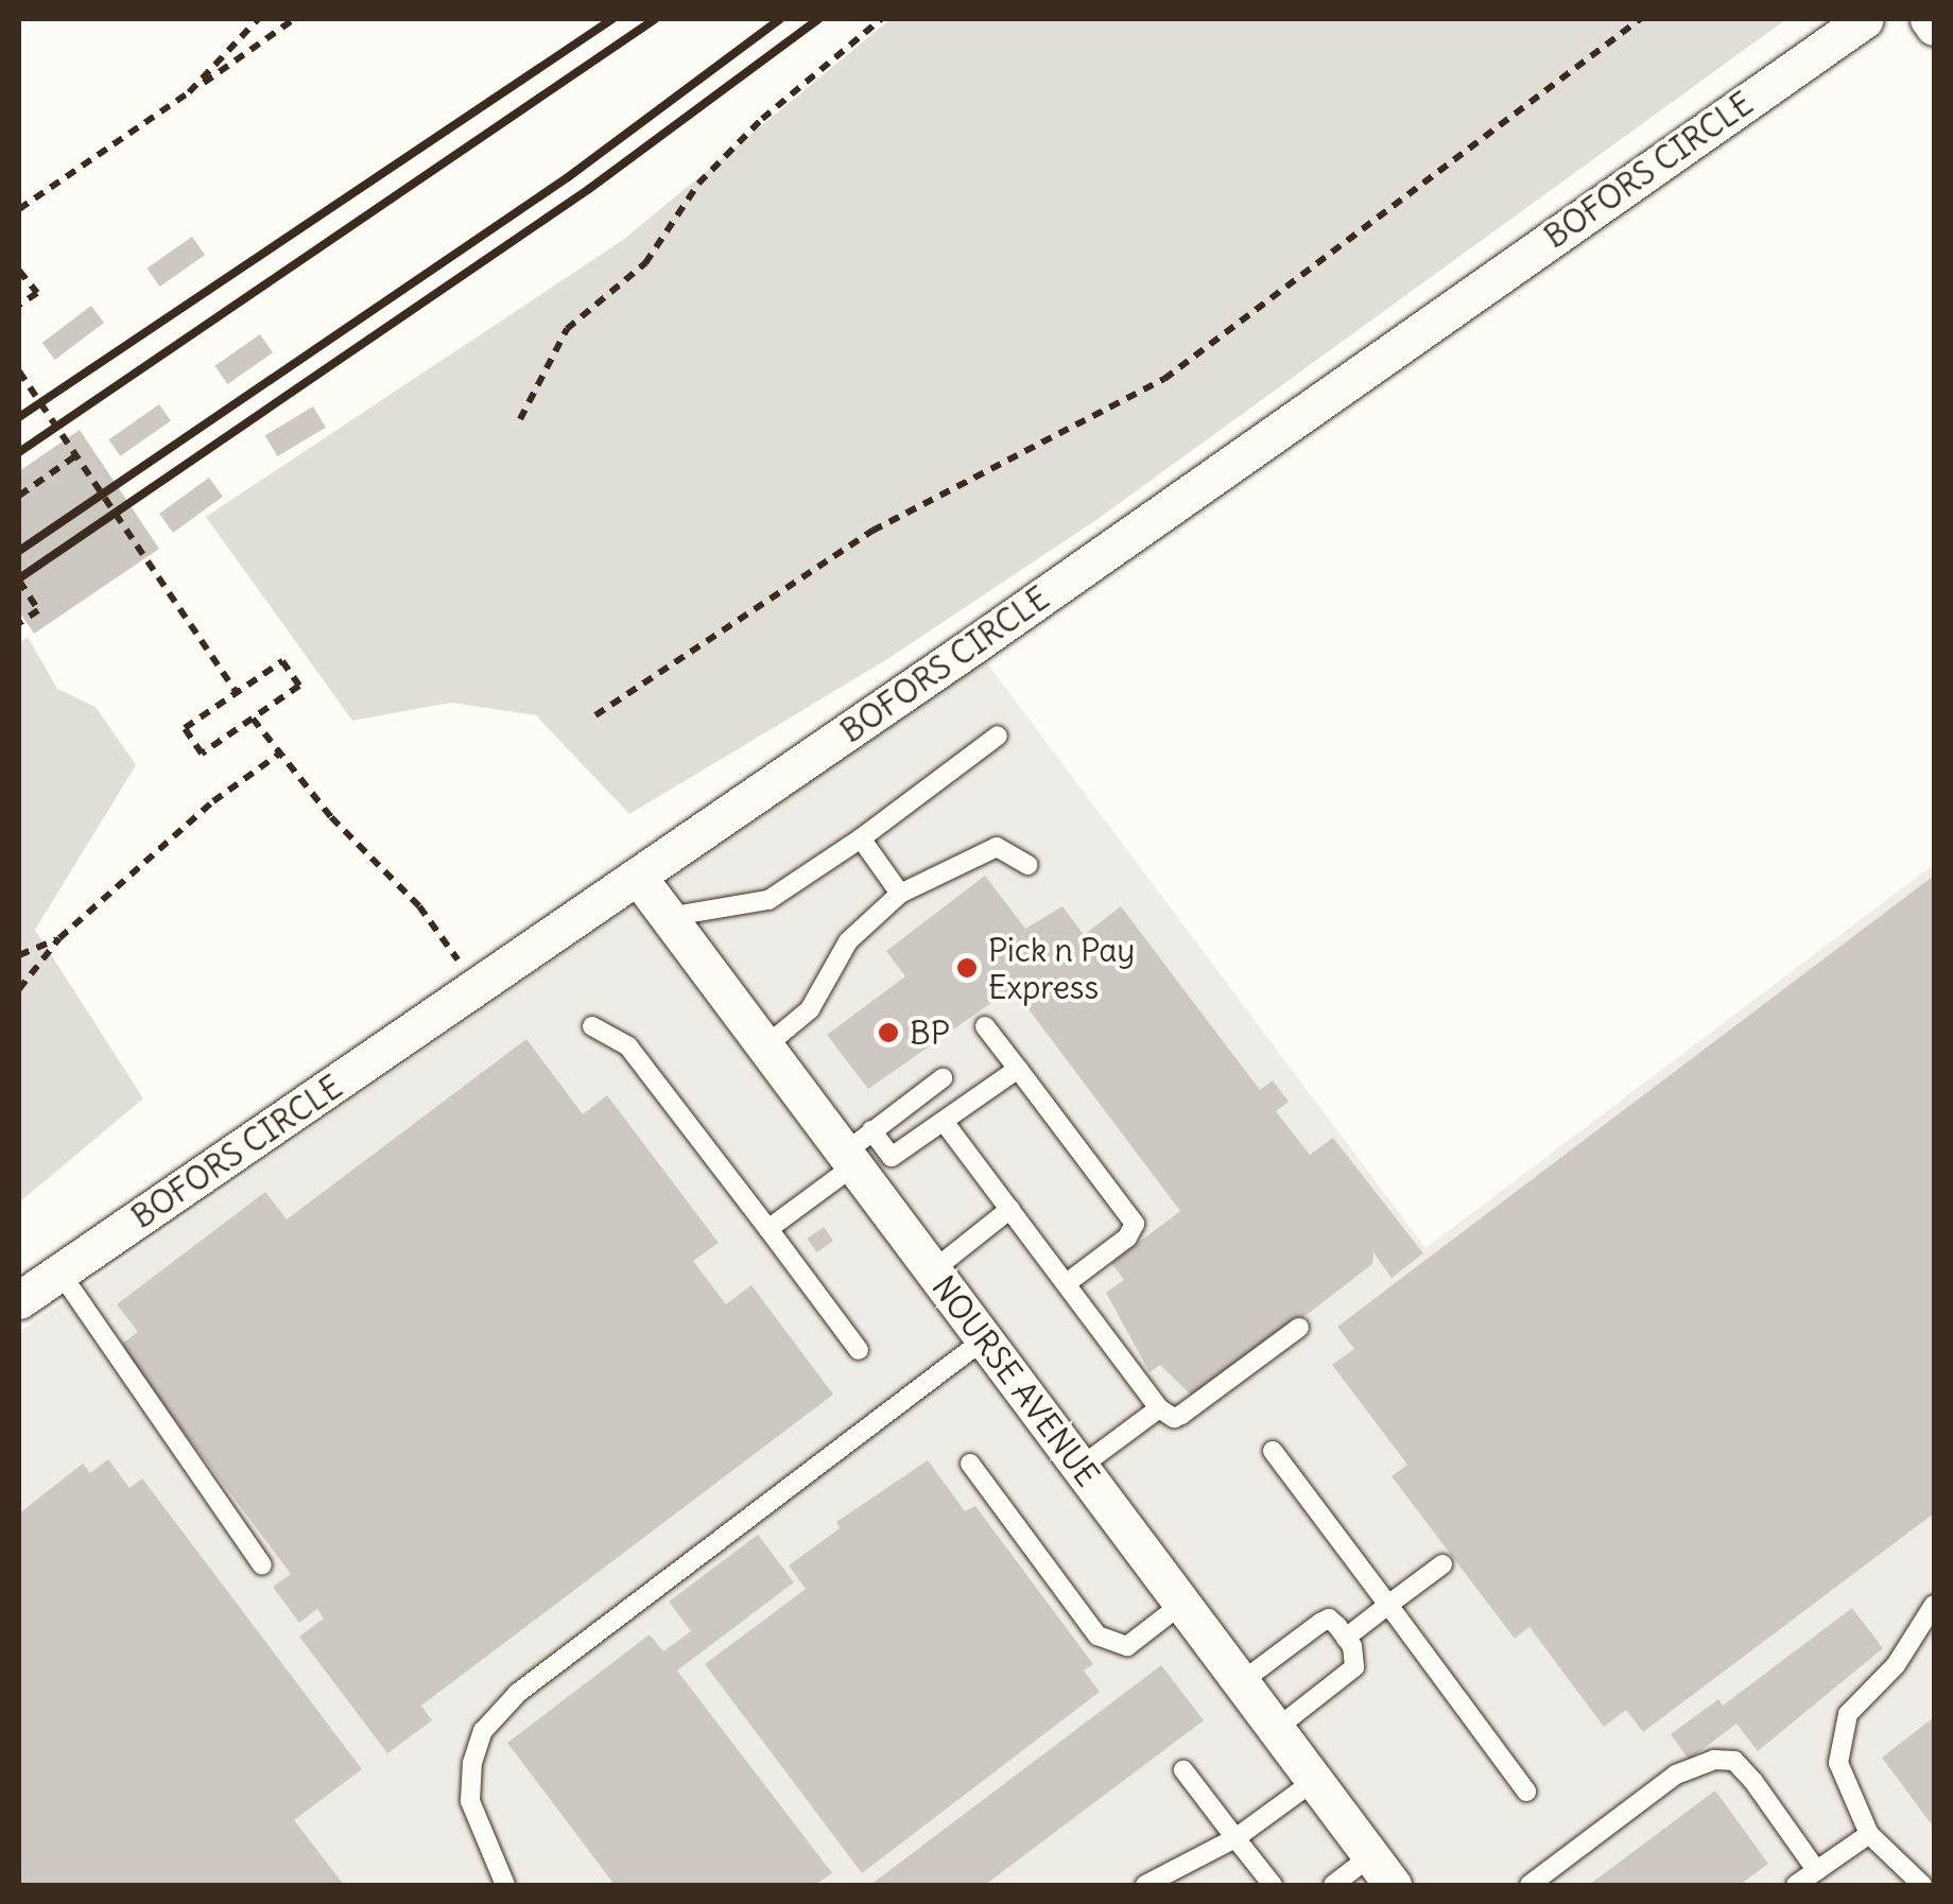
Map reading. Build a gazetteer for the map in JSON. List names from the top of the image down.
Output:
{
  "streets": {
    "street": ["BOFORS CIRCLE", "NOURSE AVENUE"]
  },
  "crossings": [
    ["BOFORS CIRCLE", "NOURSE AVENUE"]
  ],
  "places": ["Pick n Pay Express", "BP"]
}
